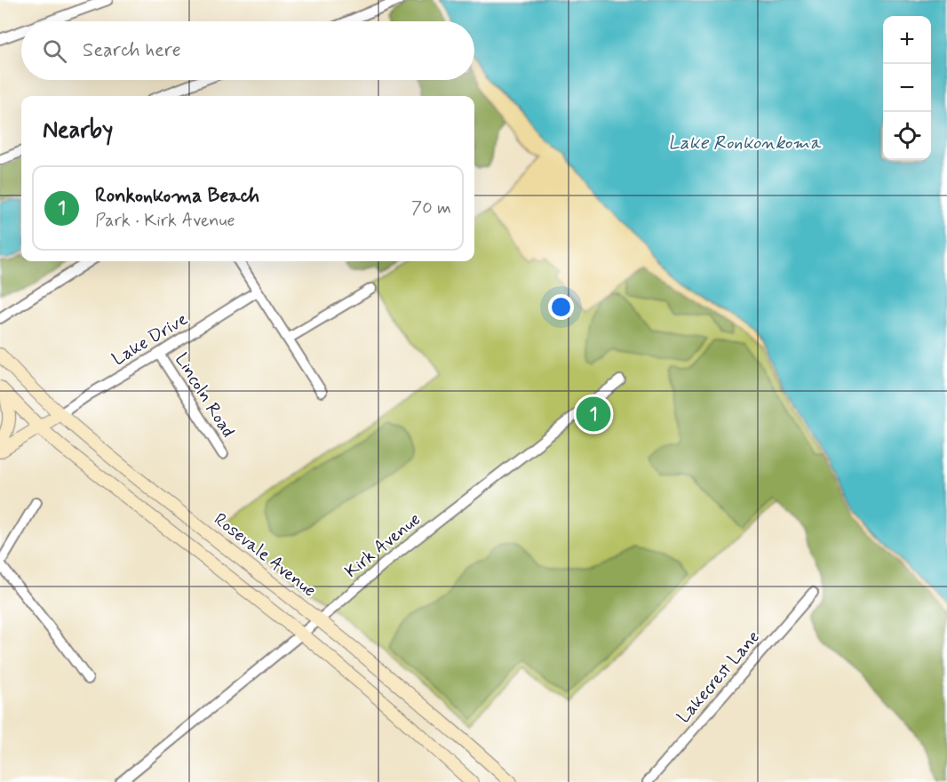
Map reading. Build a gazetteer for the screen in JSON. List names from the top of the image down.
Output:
{
  "streets": {
    "main road": ["Rosevale Avenue"],
    "street": [
      "Lake Drive",
      "Lincoln Road",
      "Kirk Avenue",
      "Lakecrest Lane"
    ]
  },
  "crossings": [
    ["Lake Drive", "Lincoln Road"],
    ["Lake Drive", "Rosevale Avenue"],
    ["Kirk Avenue", "Rosevale Avenue"]
  ],
  "water": ["Lake Ronkonkoma"],
  "page": {
    "map_buttons": ["+", "−"],
    "search": "Search here",
    "heading": "Nearby",
    "list": [
      {
        "mark": "1",
        "name": "Ronkonkoma Beach",
        "note": "Park · Kirk Avenue",
        "value": "70 m"
      }
    ],
    "pins": "1"
  }
}
